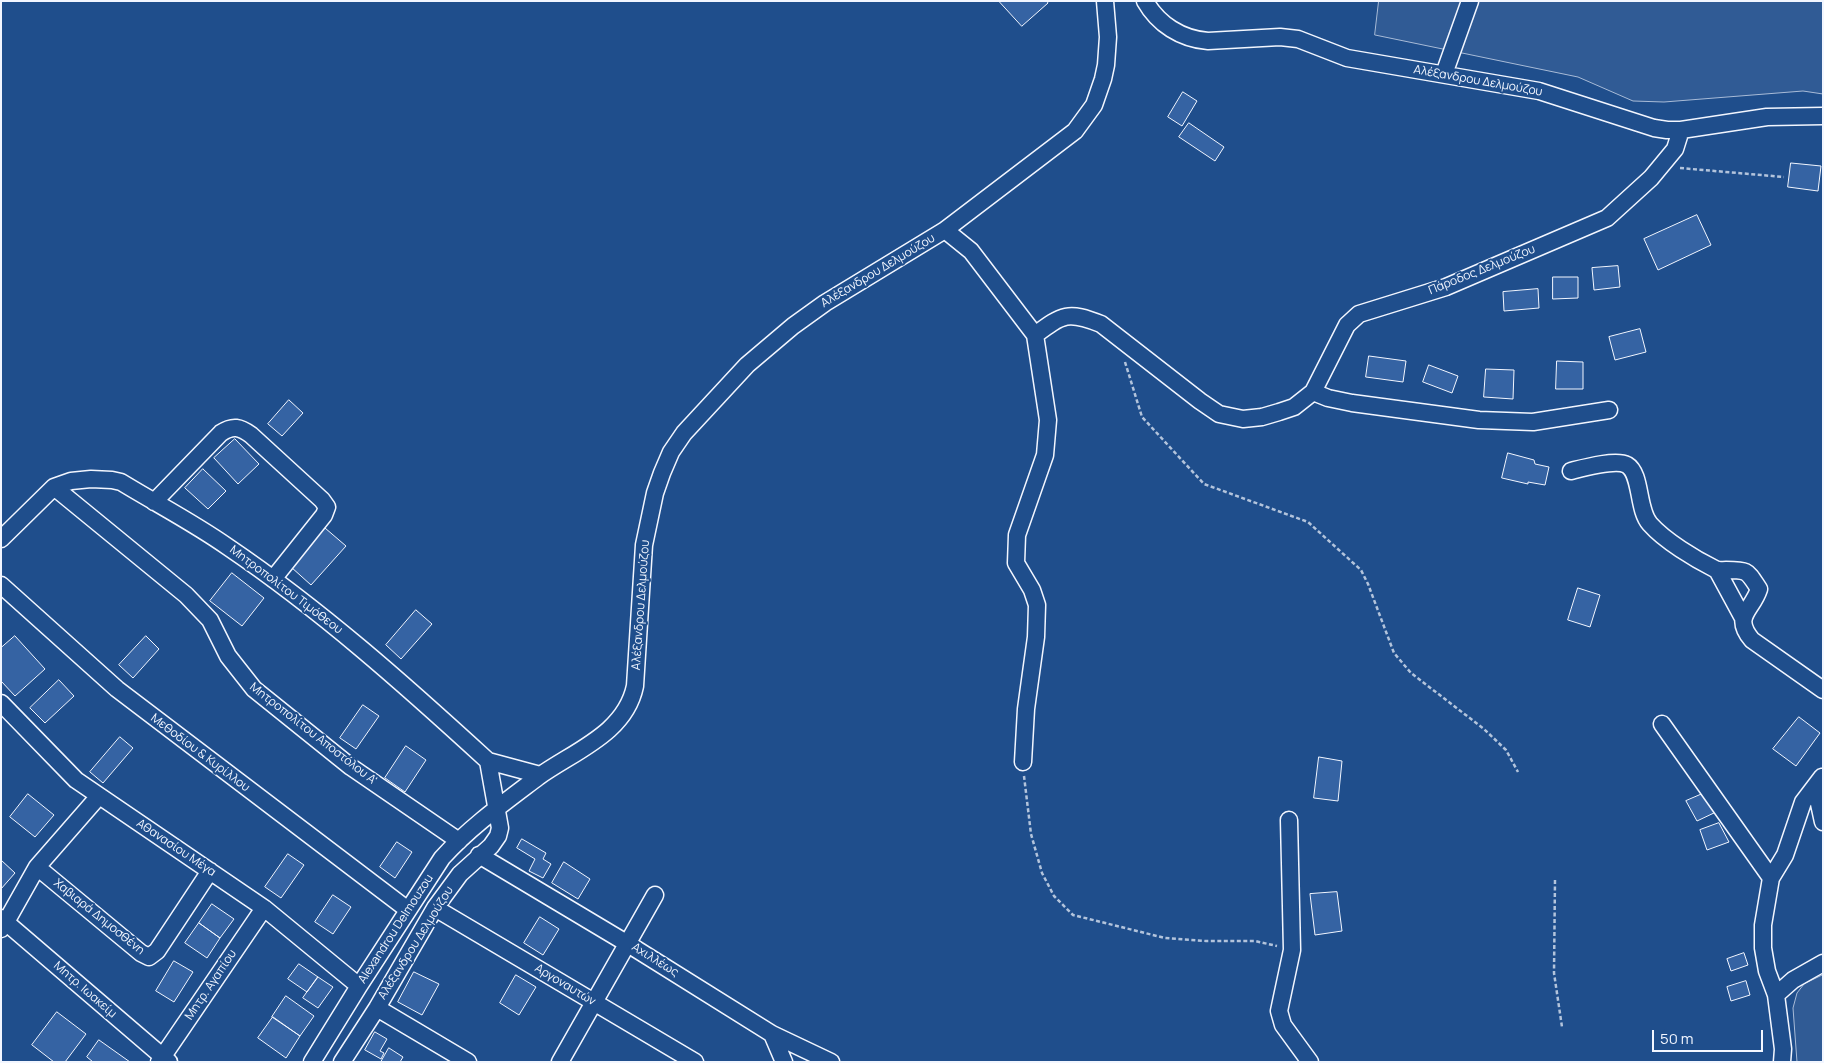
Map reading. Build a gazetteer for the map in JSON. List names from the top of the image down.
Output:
{
  "streets": {
    "street": [
      "Αλέξανδρου Δελμούζου",
      "Πάροδος Δελμούζου",
      "Μητροπολίτου Τιμόθεου",
      "Μητροπολίτου Αποστόλου Α'",
      "Μεθοδίου & Κυρίλλου",
      "Αθανασίου Μέγα",
      "Χαβιαρά Δημοσθένη",
      "Alexandrou Delmouzou",
      "Αχιλλέως",
      "Μητρ. Αγαπίου",
      "Αργοναυτών",
      "Μητρ. Ιωακείμ"
    ]
  },
  "crossings": [
    ["Αλέξανδρου Δελμούζου", "Πάροδος Δελμούζου"],
    ["Αλέξανδρου Δελμούζου", "Alexandrou Delmouzou"],
    ["Αλέξανδρου Δελμούζου", "Αχιλλέως"],
    ["Αλέξανδρου Δελμούζου", "Αργοναυτών"],
    ["Μητροπολίτου Τιμόθεου", "Μητροπολίτου Αποστόλου Α'"],
    ["Μητροπολίτου Αποστόλου Α'", "Alexandrou Delmouzou"],
    ["Μεθοδίου & Κυρίλλου", "Alexandrou Delmouzou"],
    ["Αθανασίου Μέγα", "Χαβιαρά Δημοσθένη"],
    ["Αθανασίου Μέγα", "Alexandrou Delmouzou"],
    ["Αθανασίου Μέγα", "Μητρ. Αγαπίου"],
    ["Μητρ. Αγαπίου", "Μητρ. Ιωακείμ"]
  ],
  "scale_bar": "50 m"
}
